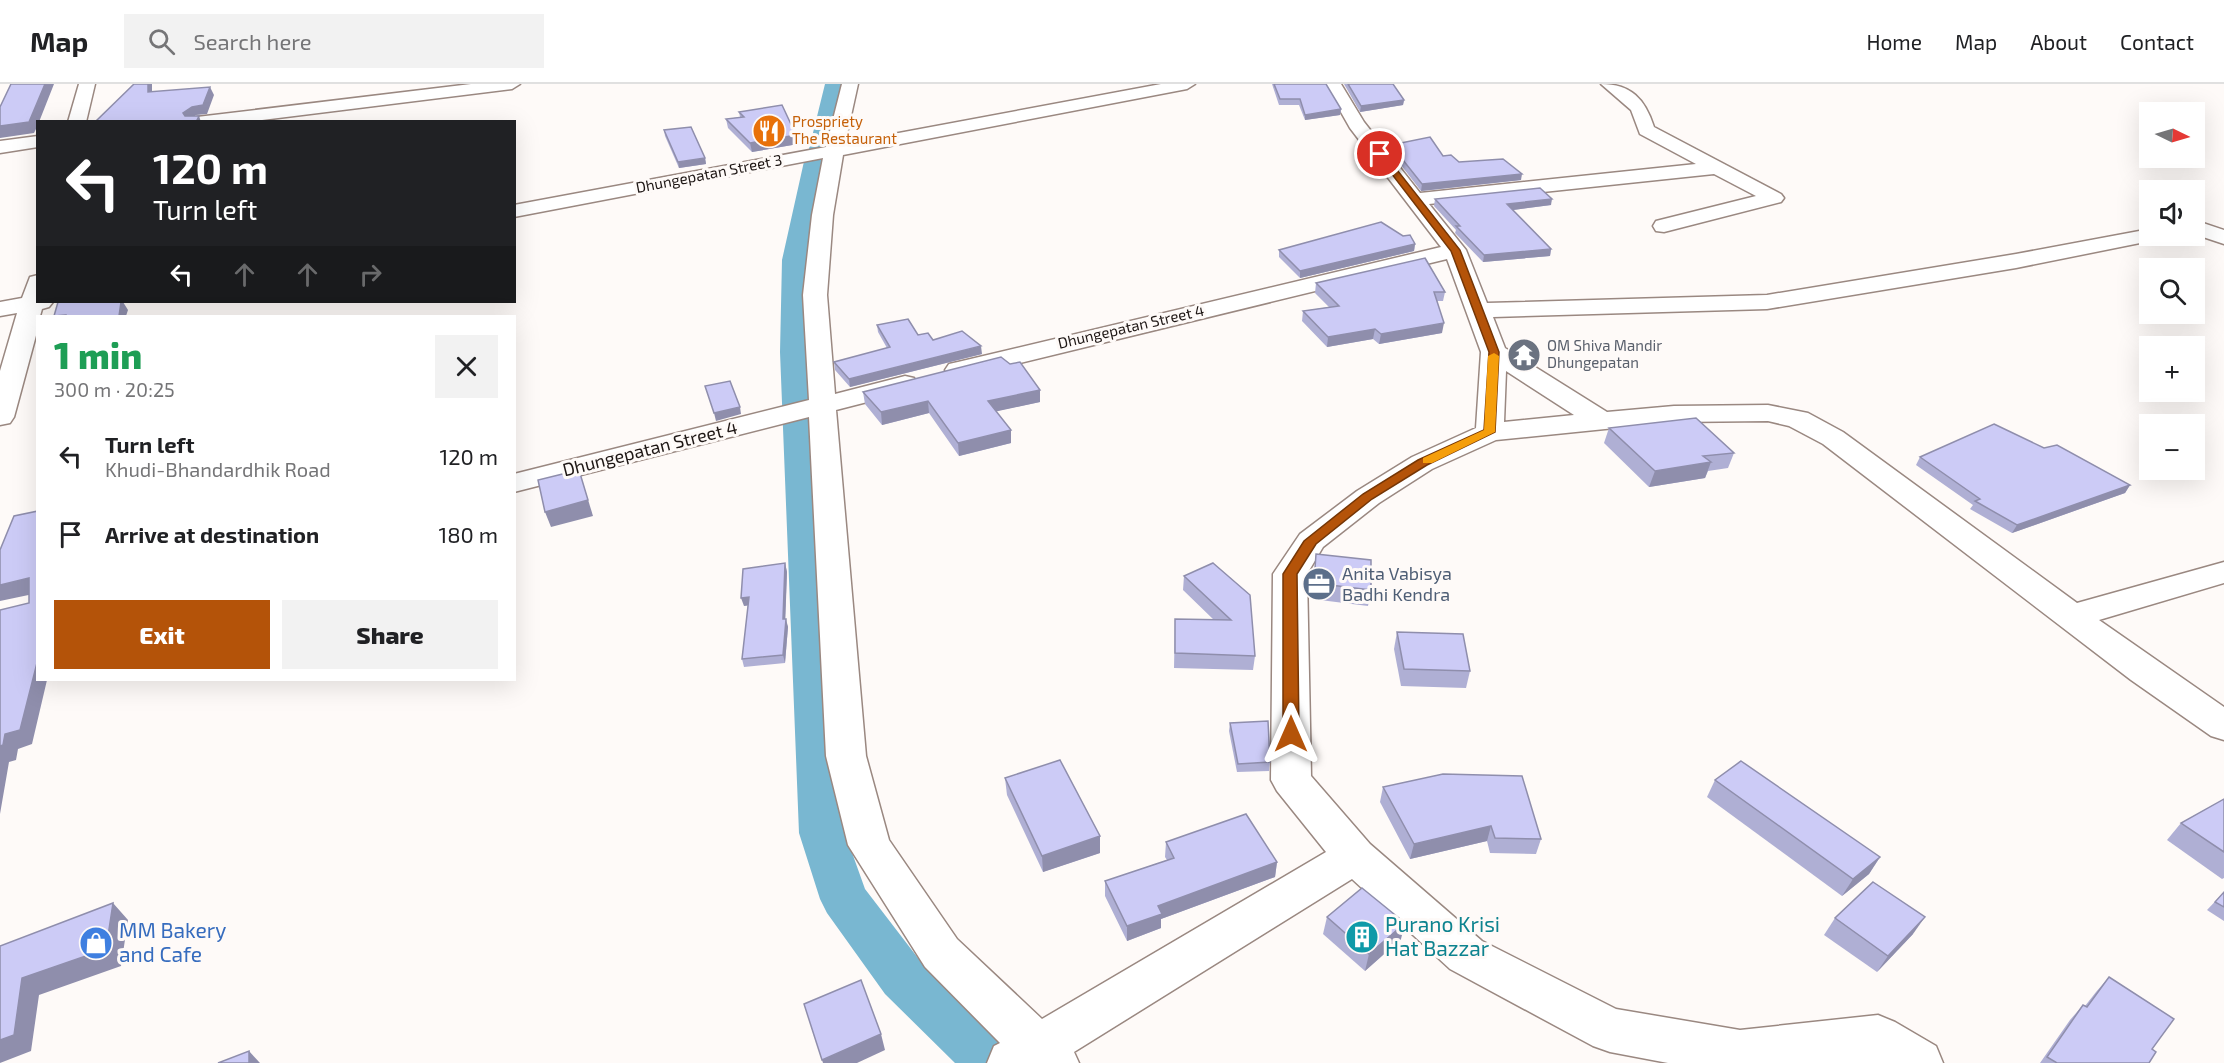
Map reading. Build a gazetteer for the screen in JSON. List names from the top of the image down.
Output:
{
  "streets": {
    "street": ["Dhungepatan Street 3", "Dhungepatan Street 4"]
  },
  "places": {
    "restaurant": ["Prospriety The Restaurant"],
    "temple": ["OM Shiva Mandir Dhungepatan"],
    "office": ["Anita Vabisya Badhi Kendra"],
    "building": ["Purano Krisi Hat Bazzar"],
    "shop": ["MM Bakery and Cafe"]
  },
  "north": "right",
  "page": {
    "header": "Map",
    "search": "Search here",
    "nav": [
      "Home",
      "Map",
      "About",
      "Contact"
    ],
    "map_buttons": ["+", "−"],
    "turn": ["120 m", "Turn left"],
    "heading": ["1 min", "300 m · 20:25"],
    "list": [
      {
        "name": "Turn left",
        "note": "Khudi-Bhandardhik Road",
        "value": "120 m"
      },
      {
        "name": "Arrive at destination",
        "value": "180 m"
      }
    ],
    "buttons": ["Exit", "Share"]
  }
}
